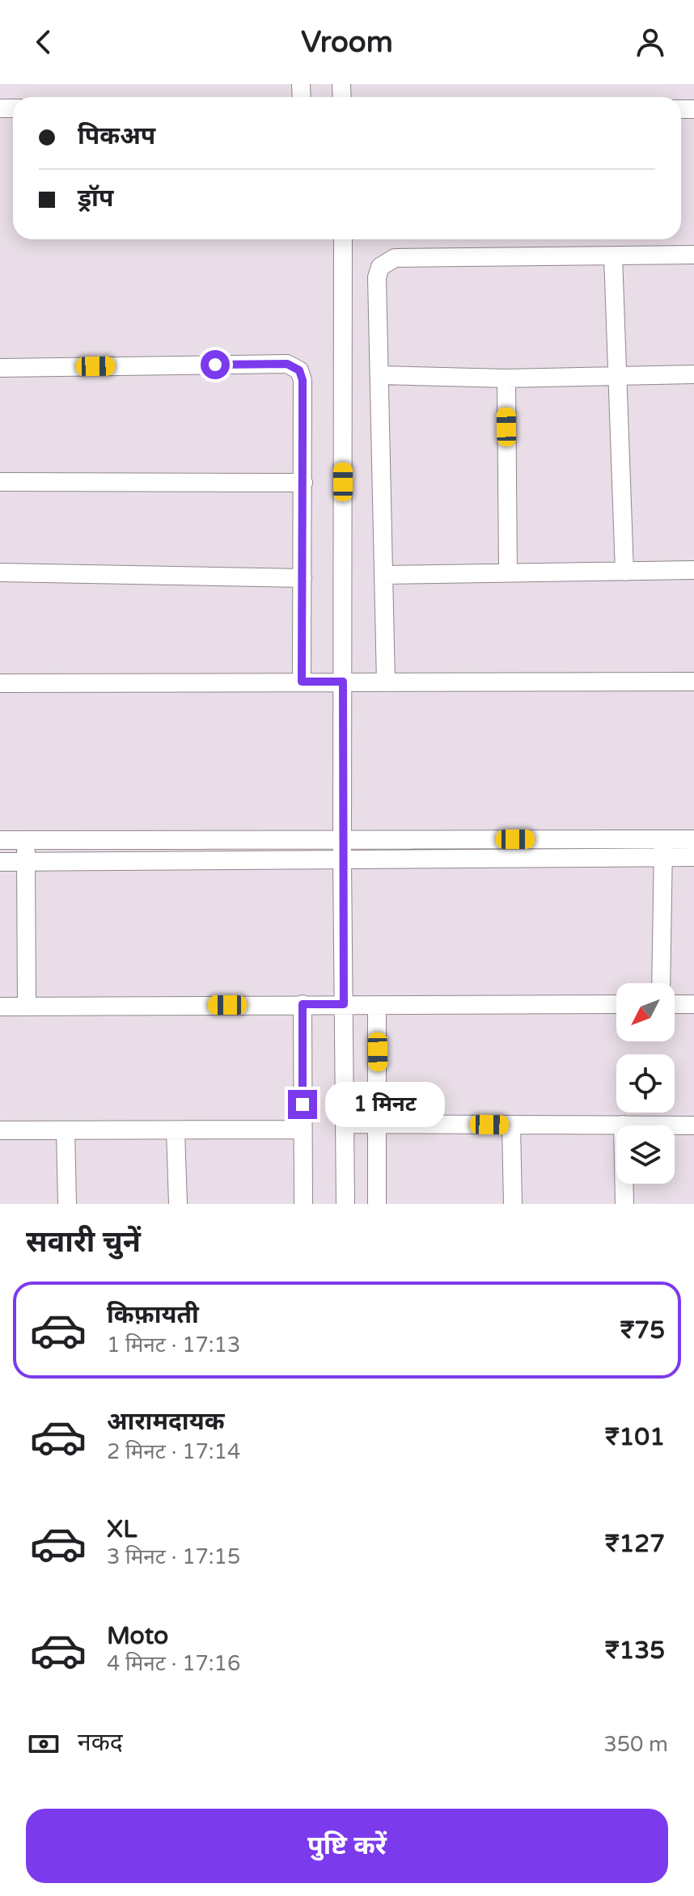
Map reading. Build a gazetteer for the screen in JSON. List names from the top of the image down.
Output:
{
  "north": "bottom left",
  "page": {
    "header": "Vroom",
    "banner": ["पिकअप", "ड्रॉप"],
    "bubble": "1 मिनट",
    "heading": "सवारी चुनें",
    "list": [
      {
        "name": "किफ़ायती",
        "note": "1 मिनट · 17:13",
        "value": "₹75"
      },
      {
        "name": "आरामदायक",
        "note": "2 मिनट · 17:14",
        "value": "₹101"
      },
      {
        "name": "XL",
        "note": "3 मिनट · 17:15",
        "value": "₹127"
      },
      {
        "name": "Moto",
        "note": "4 मिनट · 17:16",
        "value": "₹135"
      }
    ],
    "pay": ["नकद", "350 m"],
    "buttons": "पुष्टि करें"
  }
}
